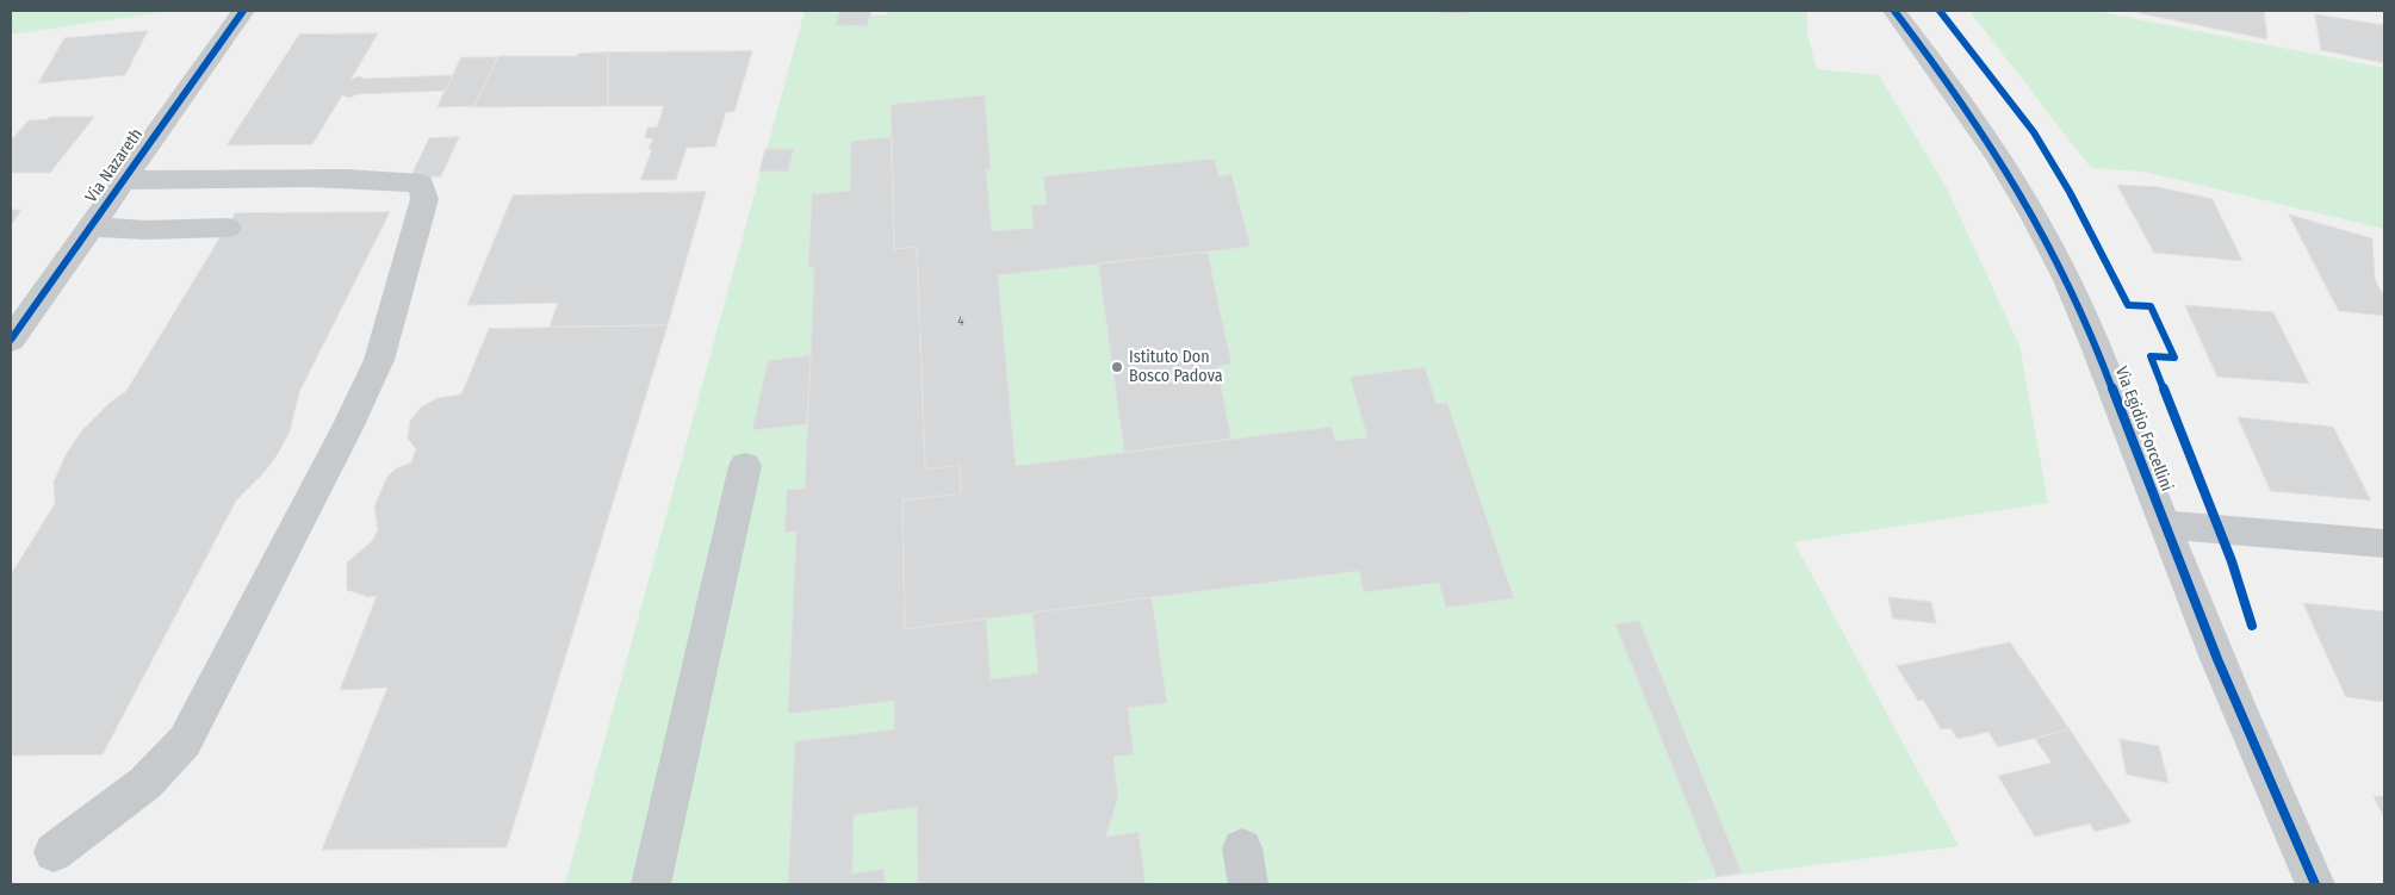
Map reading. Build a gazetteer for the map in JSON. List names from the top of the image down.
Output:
{
  "streets": {
    "street": ["Via Nazareth", "Via Egidio Forcellini"]
  },
  "places": ["Istituto Don Bosco Padova"],
  "house_numbers": ["4"]
}
